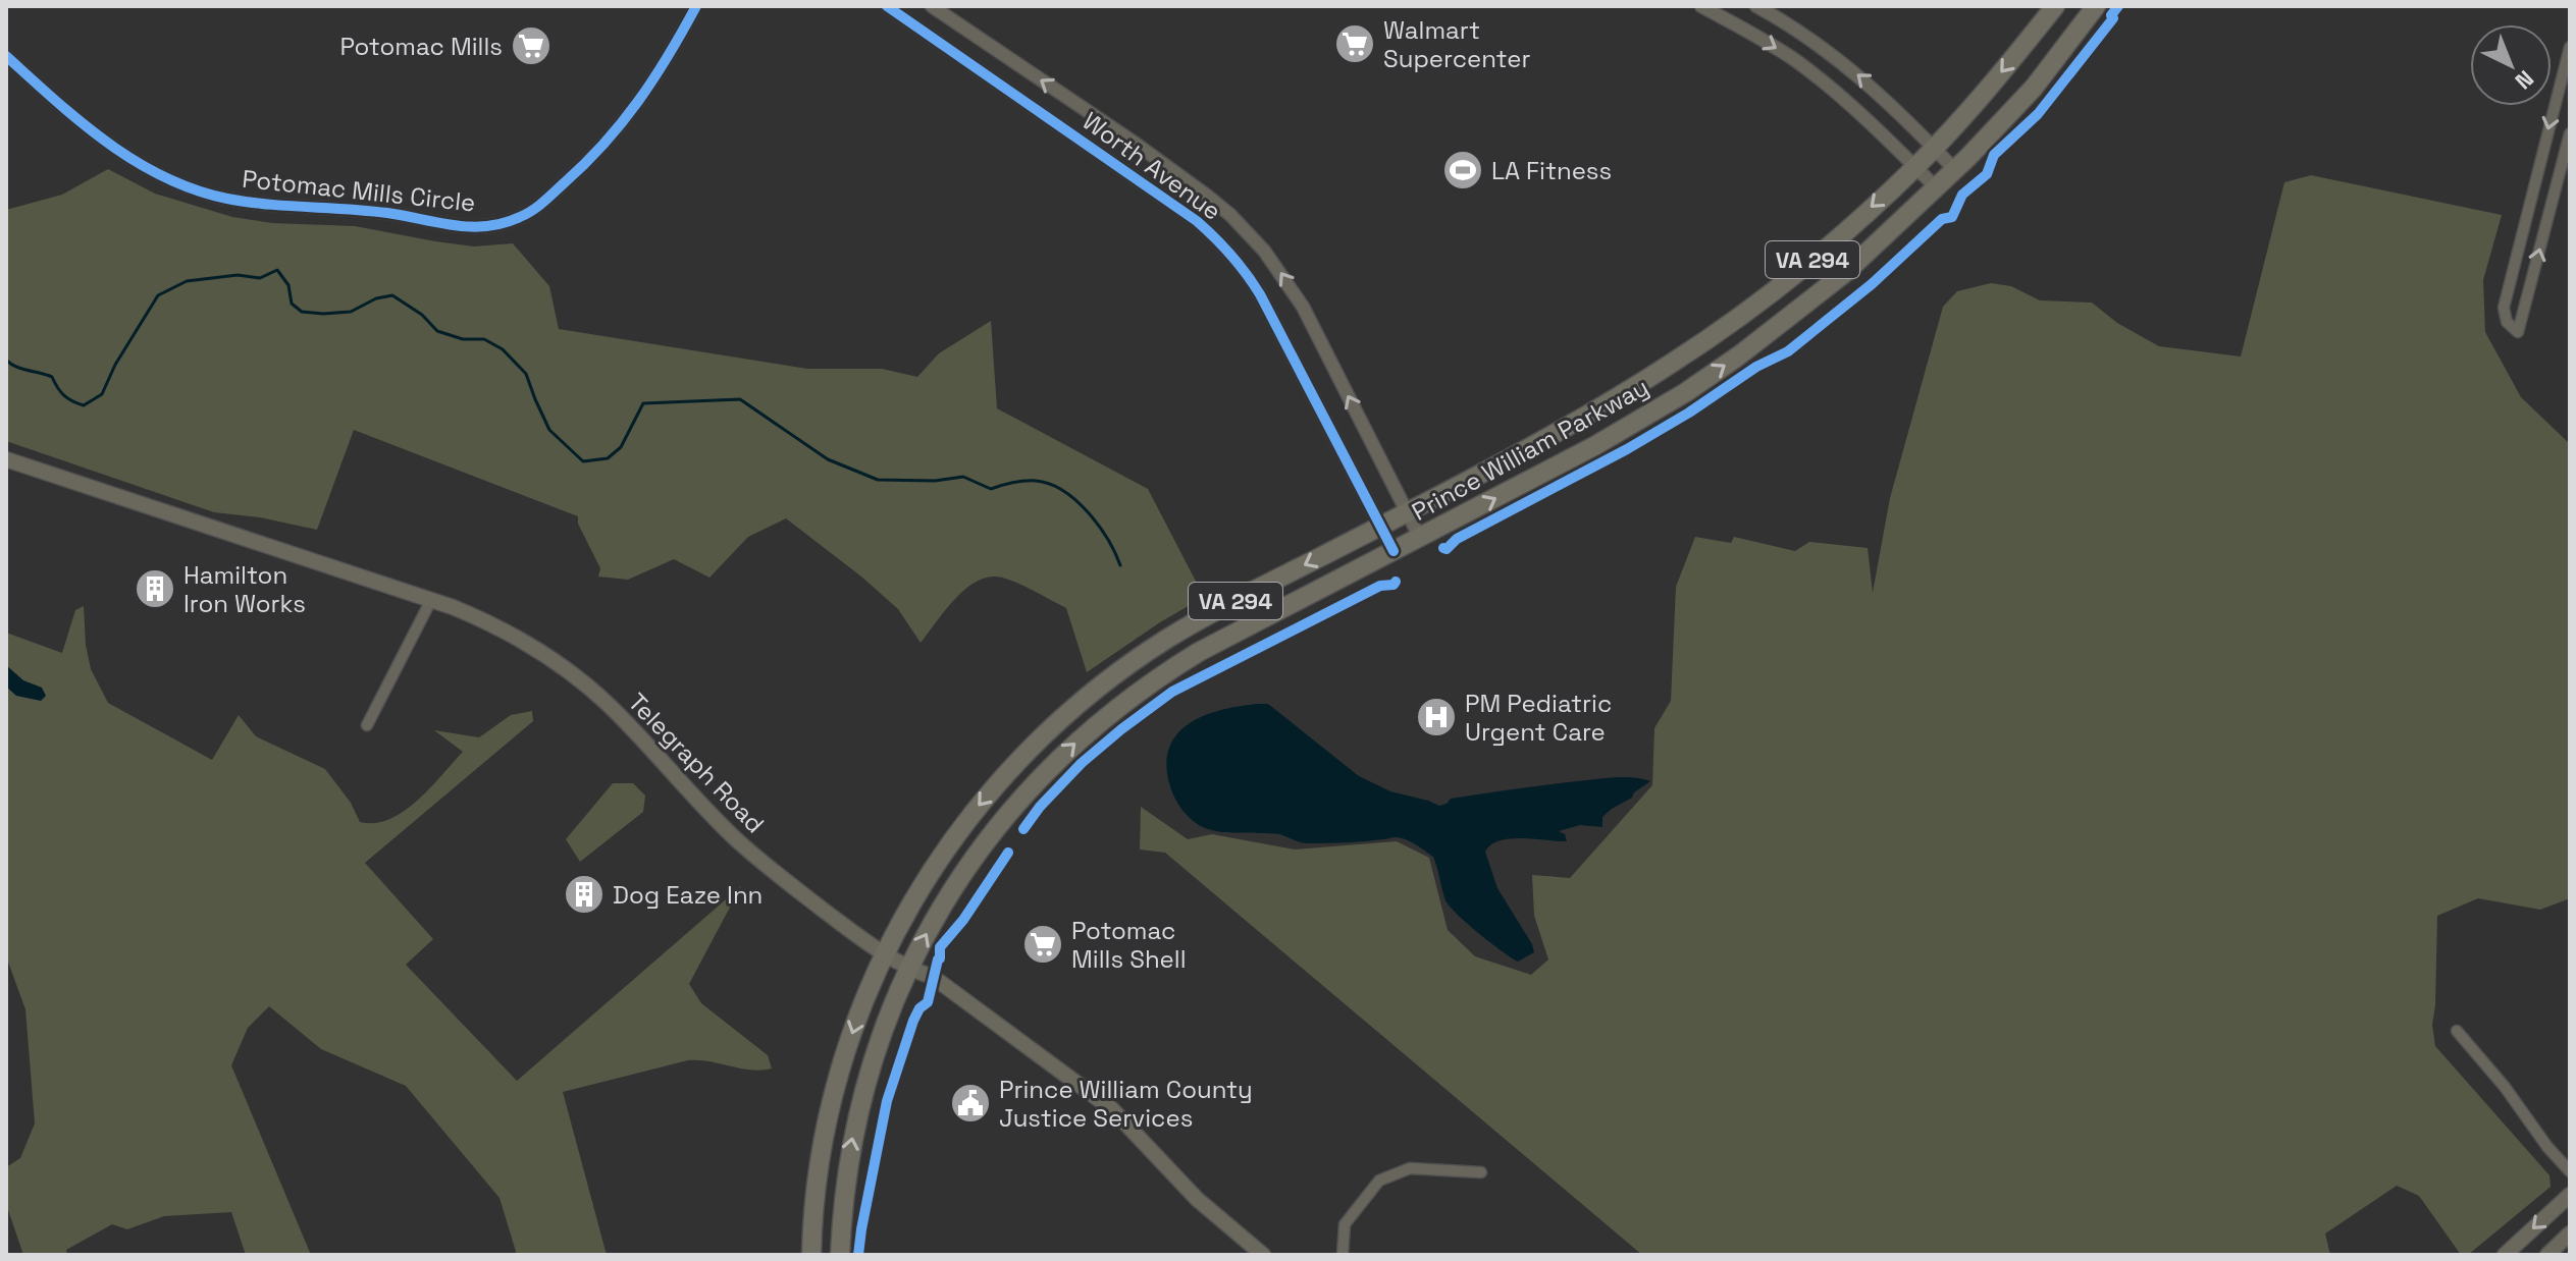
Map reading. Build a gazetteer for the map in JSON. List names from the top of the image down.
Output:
{
  "streets": {
    "highway": ["VA 294", "Prince William Parkway"],
    "main road": ["Telegraph Road"],
    "street": ["Worth Avenue", "Potomac Mills Circle"]
  },
  "crossings": [
    ["Worth Avenue", "Prince William Parkway"],
    ["Prince William Parkway", "Telegraph Road"]
  ],
  "places": {
    "supermarket": ["Walmart Supercenter", "Potomac Mills", "Potomac Mills Shell"],
    "sports": ["LA Fitness"],
    "building": ["Hamilton Iron Works", "Dog Eaze Inn"],
    "hospital": ["PM Pediatric Urgent Care"],
    "public building": ["Prince William County Justice Services"]
  },
  "north": "bottom right"
}
